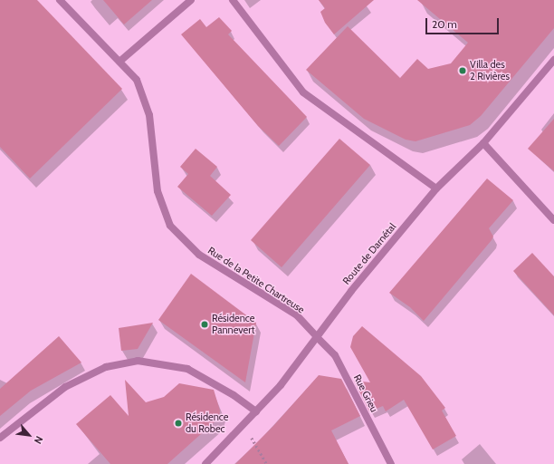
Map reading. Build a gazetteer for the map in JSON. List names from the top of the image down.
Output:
{
  "streets": {
    "street": ["Route de Darnétal", "Rue de la Petite Chartreuse", "Rue Grieu"]
  },
  "crossings": [
    ["Route de Darnétal", "Rue de la Petite Chartreuse"],
    ["Route de Darnétal", "Rue Grieu"],
    ["Rue de la Petite Chartreuse", "Rue Grieu"]
  ],
  "places": ["Villa des 2 Rivières", "Résidence Pannevert", "Résidence du Robec"],
  "scale_bar": "20 m",
  "north": "bottom right"
}
